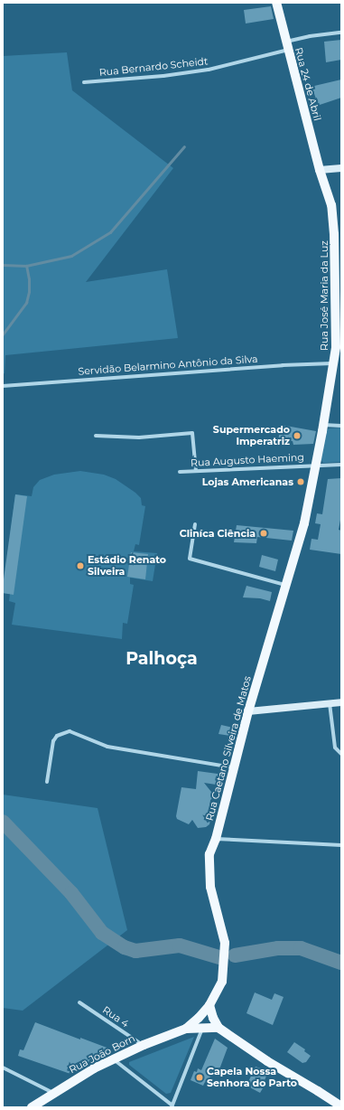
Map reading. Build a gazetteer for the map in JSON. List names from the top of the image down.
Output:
{
  "streets": {
    "main road": [
      "Rua 24 de Abril",
      "Rua José Maria da Luz",
      "Rua Caetano Silveira de Matos",
      "Rua João Born"
    ],
    "street": [
      "Rua Bernardo Scheidt",
      "Servidão Belarmino Antônio da Silva",
      "Rua Augusto Haeming",
      "Rua 4"
    ]
  },
  "crossings": [
    ["Rua Bernardo Scheidt", "Rua 24 de Abril"],
    ["Rua 24 de Abril", "Rua José Maria da Luz"],
    ["Rua José Maria da Luz", "Servidão Belarmino Antônio da Silva"],
    ["Rua José Maria da Luz", "Rua Augusto Haeming"],
    ["Rua José Maria da Luz", "Rua Caetano Silveira de Matos"],
    ["Rua Augusto Haeming", "Rua Caetano Silveira de Matos"],
    ["Rua Caetano Silveira de Matos", "Rua João Born"],
    ["Rua 4", "Rua João Born"]
  ],
  "districts": ["Palhoça"],
  "places": [
    "Supermercado Imperatriz",
    "Lojas Americanas",
    "Cliníca Ciência",
    "Estádio Renato Silveira",
    "Capela Nossa Senhora do Parto"
  ]
}
